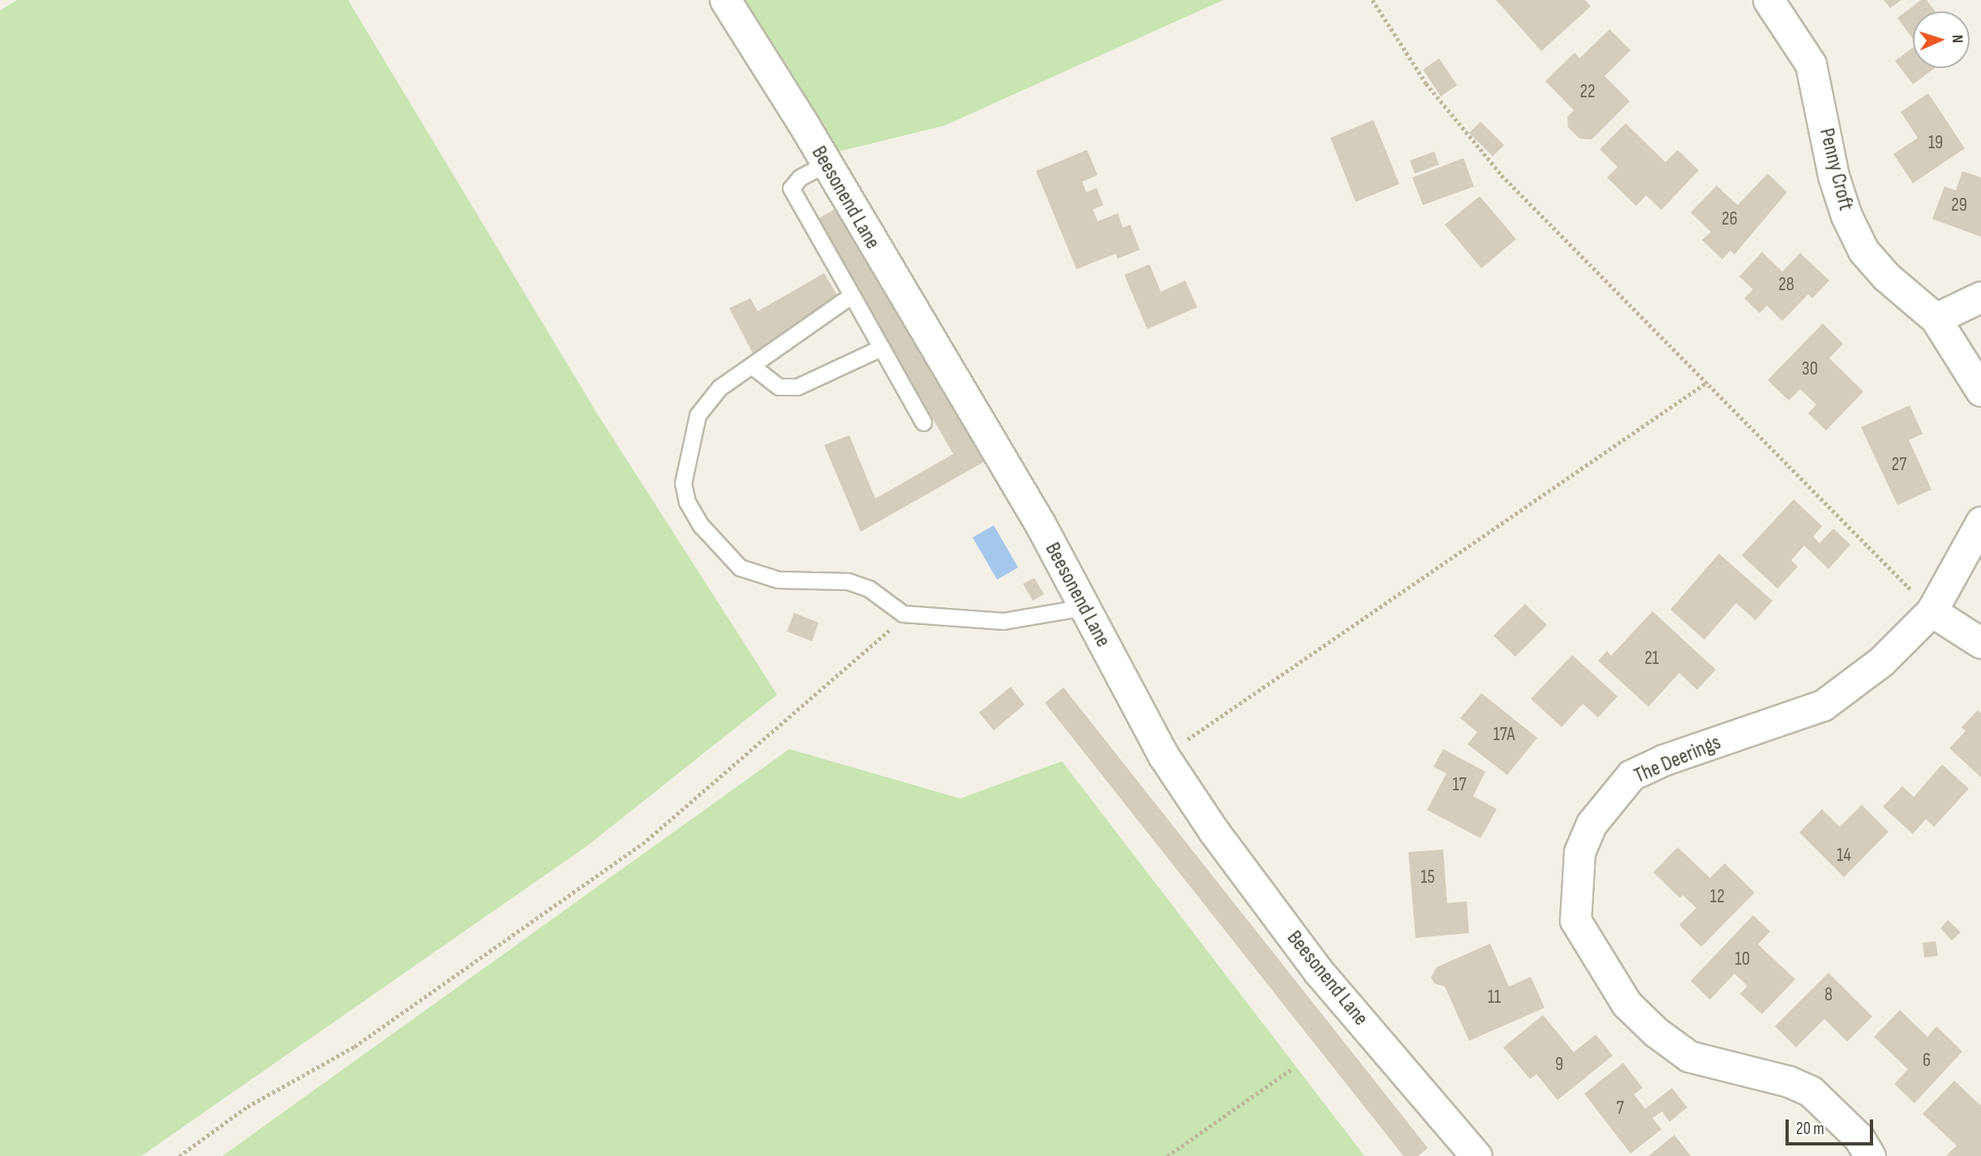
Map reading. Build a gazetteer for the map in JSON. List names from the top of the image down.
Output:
{
  "streets": {
    "street": ["Penny Croft", "Beesonend Lane", "The Deerings"]
  },
  "house_numbers": [
    "22",
    "19",
    "29",
    "26",
    "28",
    "30",
    "27",
    "21",
    "17A",
    "17",
    "14",
    "15",
    "12",
    "10",
    "8",
    "11",
    "6",
    "9",
    "7"
  ],
  "scale_bar": "20 m",
  "north": "right"
}
